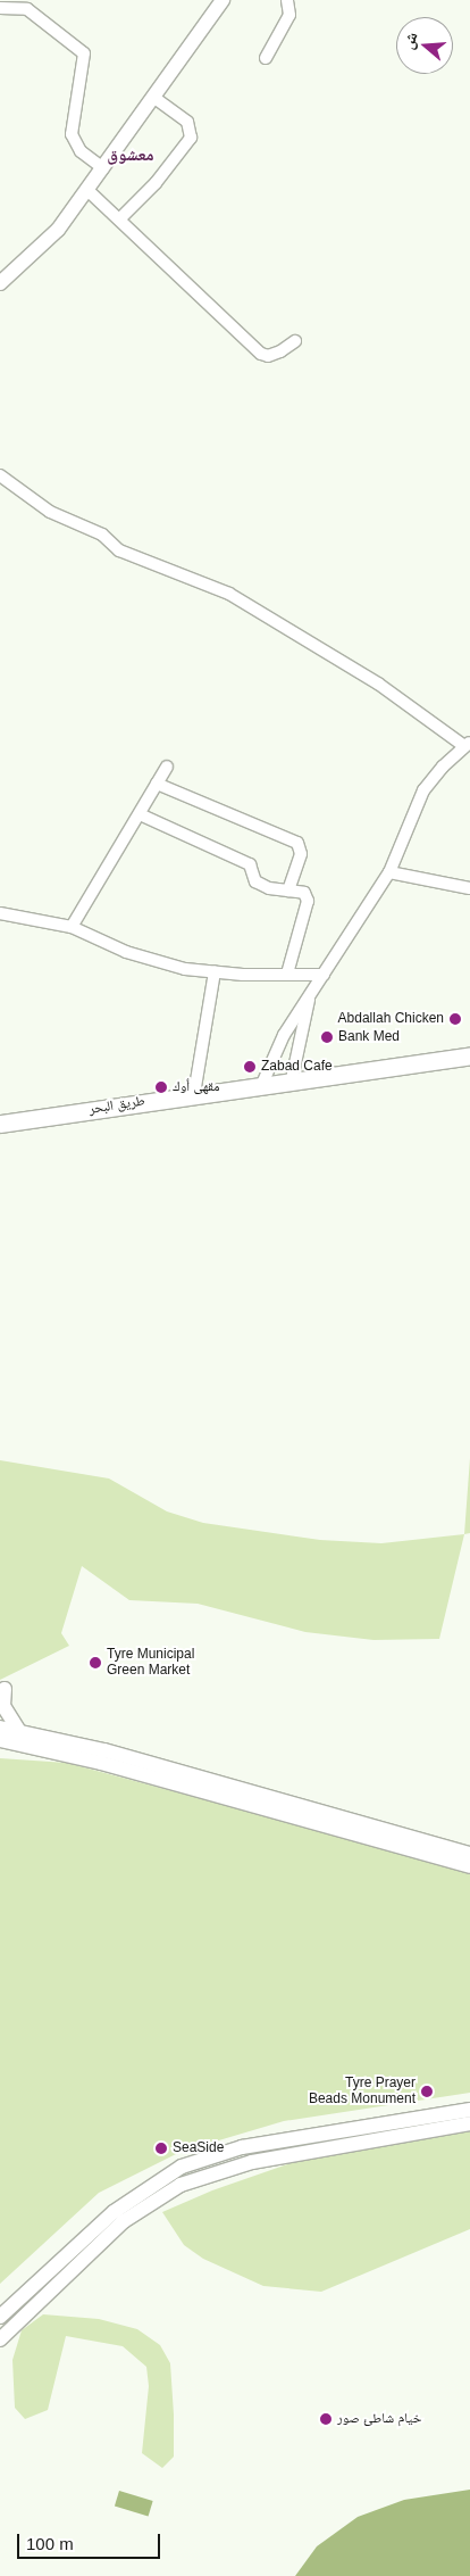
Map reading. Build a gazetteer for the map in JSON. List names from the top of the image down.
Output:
{
  "streets": {
    "highway": ["طريق البحر"]
  },
  "districts": ["معشوق"],
  "places": [
    "Abdallah Chicken",
    "Bank Med",
    "Zabad Cafe",
    "مقهى أوك",
    "Tyre Municipal Green Market",
    "Tyre Prayer Beads Monument",
    "SeaSide",
    "خيام شاطئ صور"
  ],
  "scale_bar": "100 m",
  "north": "left"
}
